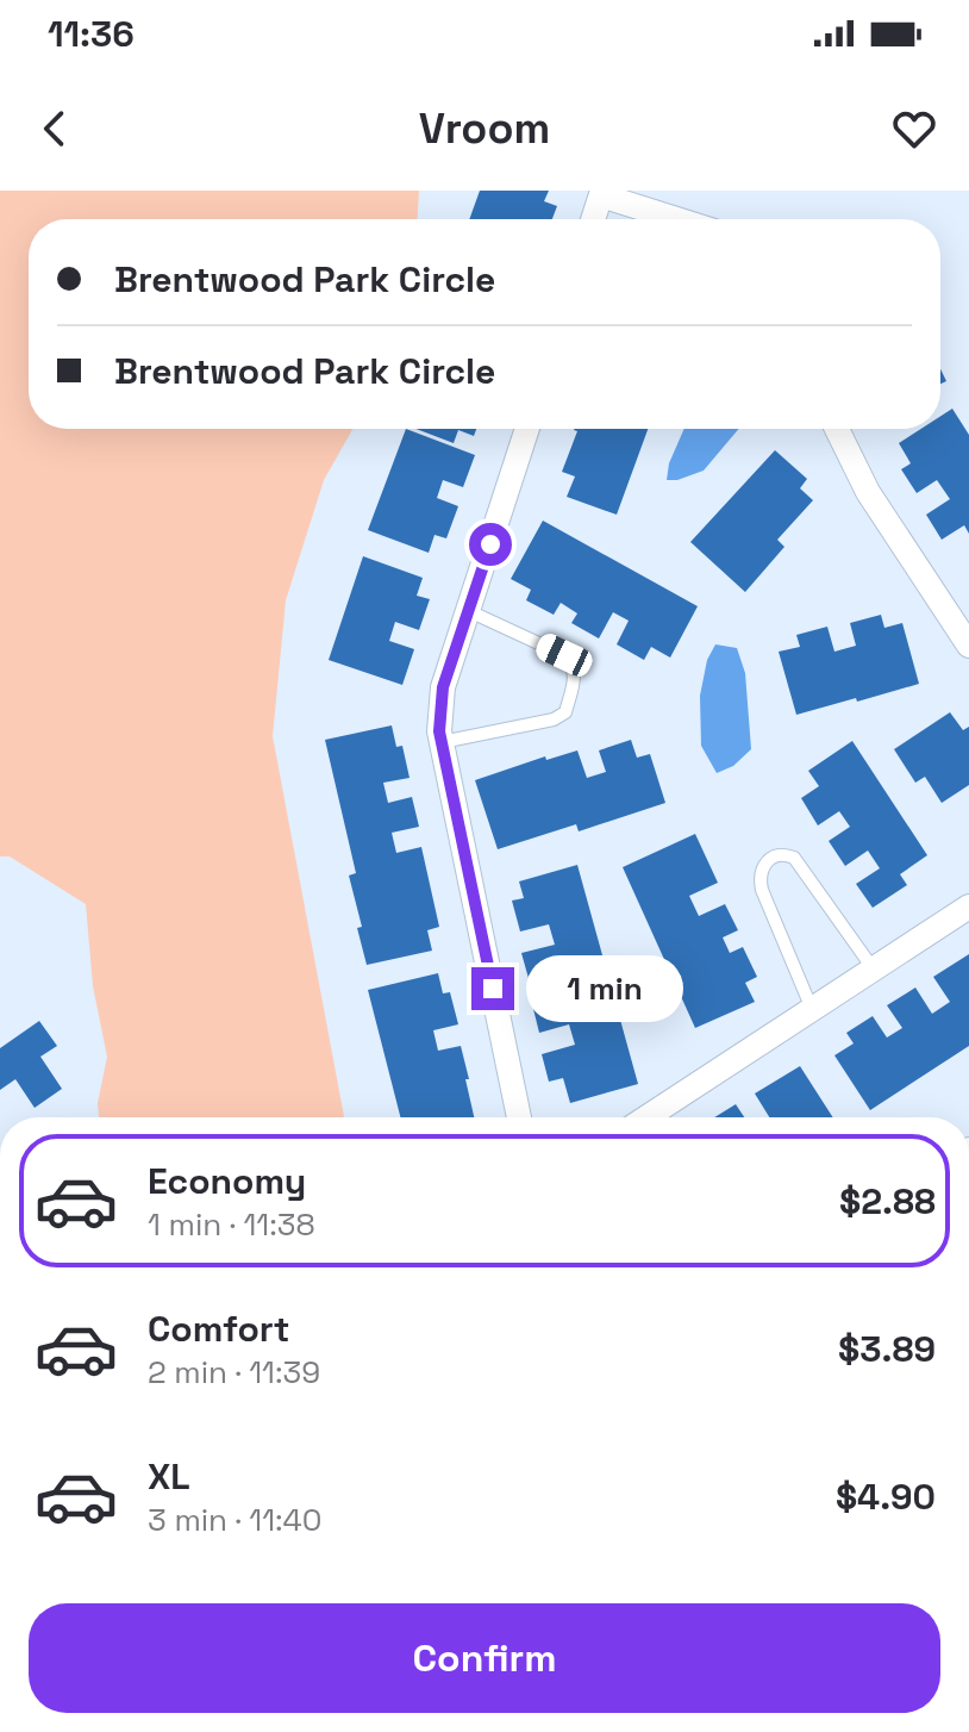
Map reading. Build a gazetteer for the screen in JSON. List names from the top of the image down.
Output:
{
  "page": {
    "status": "11:36",
    "header": "Vroom",
    "banner": ["Brentwood Park Circle", "Brentwood Park Circle"],
    "bubble": "1 min",
    "list": [
      {
        "name": "Economy",
        "note": "1 min · 11:38",
        "value": "$2.88"
      },
      {
        "name": "Comfort",
        "note": "2 min · 11:39",
        "value": "$3.89"
      },
      {
        "name": "XL",
        "note": "3 min · 11:40",
        "value": "$4.90"
      }
    ],
    "buttons": "Confirm"
  }
}
